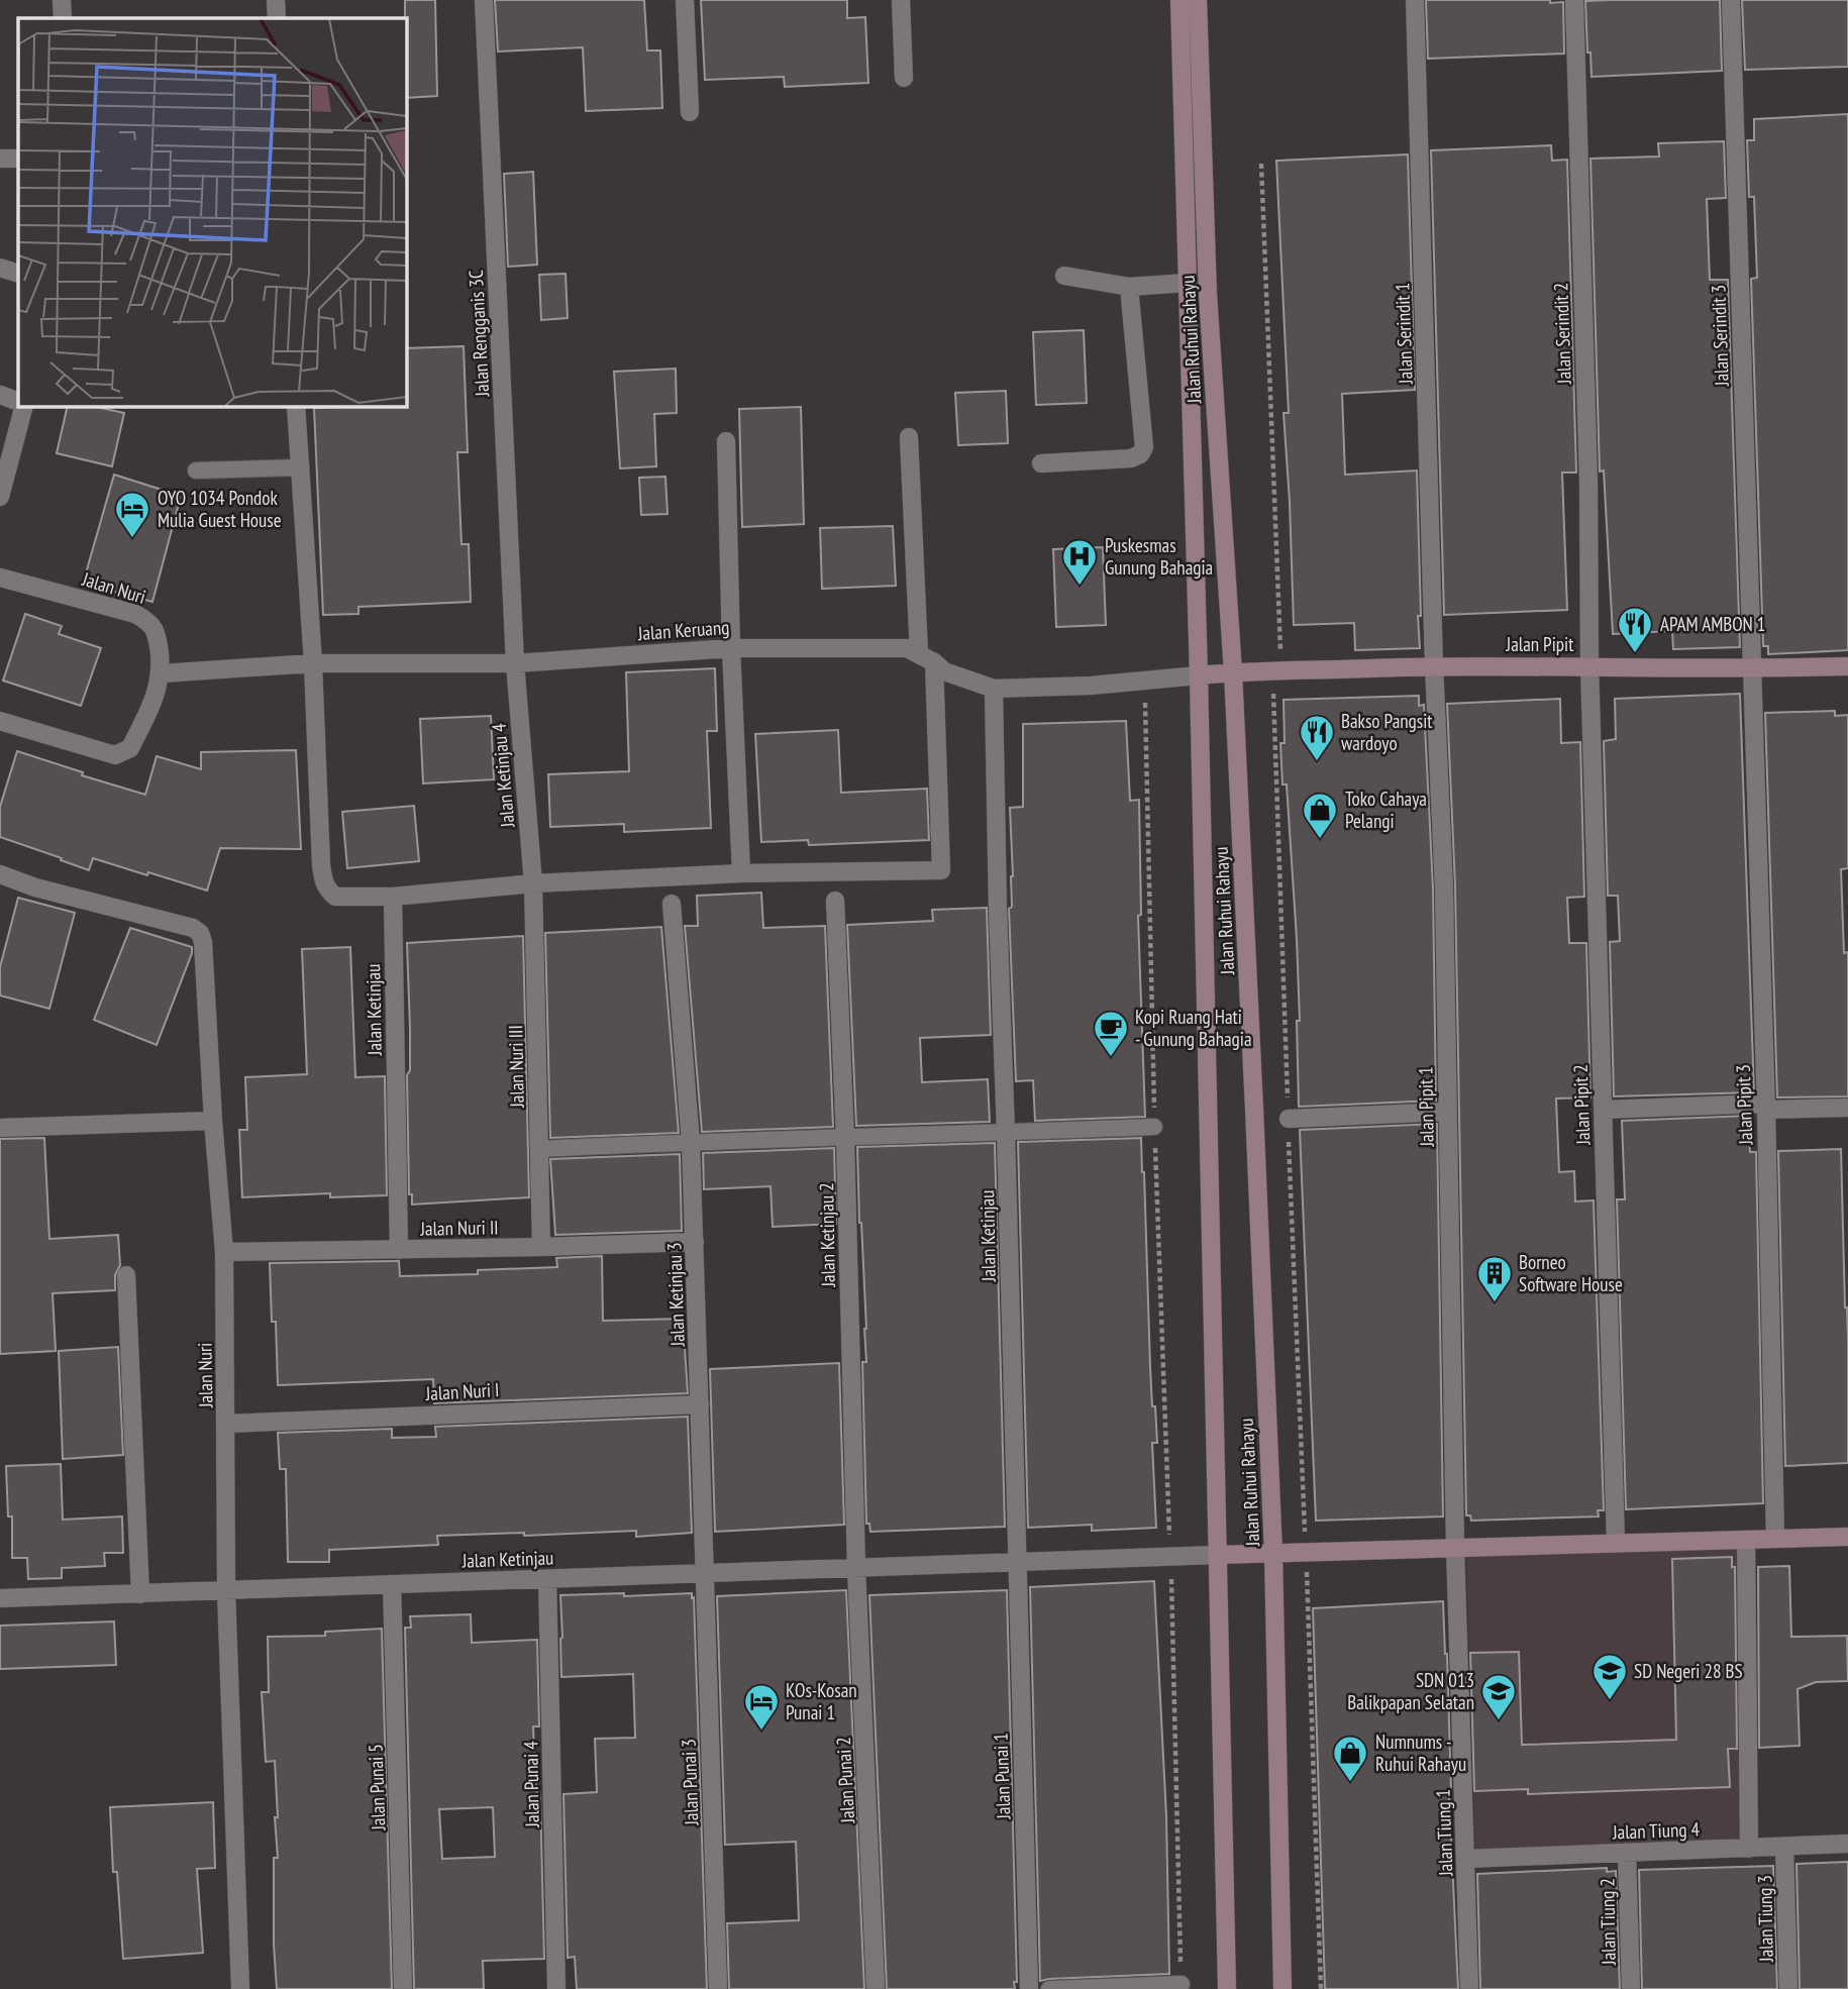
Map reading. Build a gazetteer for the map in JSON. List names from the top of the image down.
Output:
{
  "streets": {
    "main road": ["Jalan Ruhui Rahayu", "Jalan Pipit", "Jalan Ketinjau"],
    "street": [
      "Jalan Rengganis 3C",
      "Jalan Serindit 1",
      "Jalan Serindit 2",
      "Jalan Serindit 3",
      "Jalan Nuri",
      "Jalan Keruang",
      "Jalan Ketinjau 4",
      "Jalan Nuri III",
      "Jalan Pipit 2",
      "Jalan Pipit 3",
      "Jalan Pipit 1",
      "Jalan Nuri II",
      "Jalan Ketinjau 2",
      "Jalan Ketinjau 3",
      "Jalan Nuri I",
      "Jalan Punai 1",
      "Jalan Punai 2",
      "Jalan Punai 3",
      "Jalan Punai 4",
      "Jalan Punai 5",
      "Jalan Tiung 4",
      "Jalan Tiung 1",
      "Jalan Tiung 3",
      "Jalan Tiung 2"
    ]
  },
  "crossings": [
    ["Jalan Rengganis 3C", "Jalan Keruang"],
    ["Jalan Rengganis 3C", "Jalan Ketinjau 4"],
    ["Jalan Serindit 1", "Jalan Pipit"],
    ["Jalan Serindit 1", "Jalan Pipit 1"],
    ["Jalan Serindit 2", "Jalan Pipit"],
    ["Jalan Serindit 2", "Jalan Pipit 2"],
    ["Jalan Serindit 3", "Jalan Pipit"],
    ["Jalan Serindit 3", "Jalan Pipit 3"],
    ["Jalan Ruhui Rahayu", "Jalan Keruang"],
    ["Jalan Ruhui Rahayu", "Jalan Pipit"],
    ["Jalan Ruhui Rahayu", "Jalan Ketinjau"],
    ["Jalan Nuri", "Jalan Keruang"],
    ["Jalan Nuri", "Jalan Ketinjau"],
    ["Jalan Nuri", "Jalan Nuri II"],
    ["Jalan Nuri", "Jalan Nuri I"],
    ["Jalan Keruang", "Jalan Pipit"],
    ["Jalan Keruang", "Jalan Ketinjau 4"],
    ["Jalan Keruang", "Jalan Ketinjau"],
    ["Jalan Pipit", "Jalan Pipit 2"],
    ["Jalan Pipit", "Jalan Pipit 3"],
    ["Jalan Pipit", "Jalan Pipit 1"],
    ["Jalan Ketinjau 4", "Jalan Nuri III"],
    ["Jalan Ketinjau", "Jalan Pipit 2"],
    ["Jalan Ketinjau", "Jalan Pipit 3"],
    ["Jalan Ketinjau", "Jalan Pipit 1"],
    ["Jalan Ketinjau", "Jalan Nuri II"],
    ["Jalan Ketinjau", "Jalan Ketinjau 2"],
    ["Jalan Ketinjau", "Jalan Ketinjau 3"],
    ["Jalan Ketinjau", "Jalan Punai 1"],
    ["Jalan Ketinjau", "Jalan Punai 2"],
    ["Jalan Ketinjau", "Jalan Punai 3"],
    ["Jalan Ketinjau", "Jalan Punai 4"],
    ["Jalan Ketinjau", "Jalan Punai 5"],
    ["Jalan Ketinjau", "Jalan Tiung 1"],
    ["Jalan Nuri III", "Jalan Nuri II"],
    ["Jalan Pipit 1", "Jalan Tiung 1"],
    ["Jalan Nuri II", "Jalan Ketinjau 3"],
    ["Jalan Ketinjau 2", "Jalan Punai 2"],
    ["Jalan Ketinjau 3", "Jalan Nuri I"],
    ["Jalan Ketinjau 3", "Jalan Punai 3"],
    ["Jalan Tiung 4", "Jalan Tiung 1"],
    ["Jalan Tiung 4", "Jalan Tiung 3"],
    ["Jalan Tiung 4", "Jalan Tiung 2"]
  ],
  "places": {
    "hotel": ["OYO 1034 Pondok Mulia Guest House", "KOs-Kosan Punai 1"],
    "hospital": ["Puskesmas Gunung Bahagia"],
    "restaurant": ["APAM AMBON 1", "Bakso Pangsit wardoyo"],
    "shop": ["Toko Cahaya Pelangi", "Numnums - Ruhui Rahayu"],
    "cafe": ["Kopi Ruang Hati - Gunung Bahagia"],
    "building": ["Borneo Software House"],
    "school or university": ["SD Negeri 28 BS", "SDN 013 Balikpapan Selatan"]
  }
}
